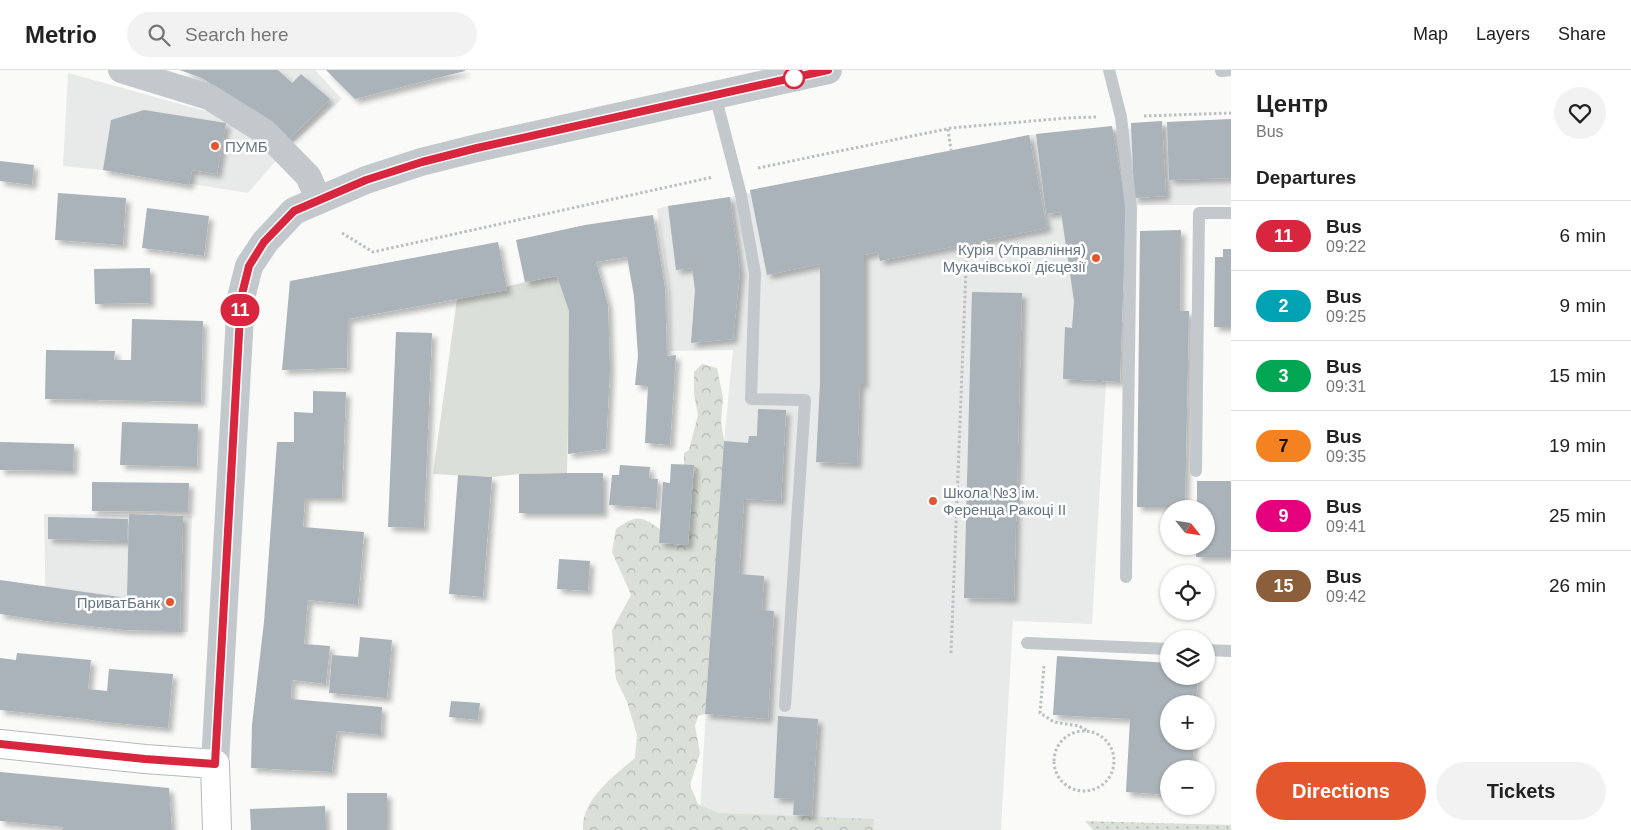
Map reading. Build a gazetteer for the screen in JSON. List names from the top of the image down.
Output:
{
  "places": [
    "ПУМБ",
    "Курія (Управління) Мукачівської дієцезії",
    "Школа №3 ім. Ференца Ракоці II",
    "ПриватБанк"
  ],
  "lines": ["bus line 11"],
  "north": "bottom right",
  "page": {
    "header": "Metrio",
    "search": "Search here",
    "nav": ["Map", "Layers", "Share"],
    "on_map": "11",
    "heading": [
      ["Центр", "Bus"],
      "Departures"
    ],
    "list": [
      {
        "mark": "11",
        "name": "Bus",
        "note": "09:22",
        "value": "6 min"
      },
      {
        "mark": "2",
        "name": "Bus",
        "note": "09:25",
        "value": "9 min"
      },
      {
        "mark": "3",
        "name": "Bus",
        "note": "09:31",
        "value": "15 min"
      },
      {
        "mark": "7",
        "name": "Bus",
        "note": "09:35",
        "value": "19 min"
      },
      {
        "mark": "9",
        "name": "Bus",
        "note": "09:41",
        "value": "25 min"
      },
      {
        "mark": "15",
        "name": "Bus",
        "note": "09:42",
        "value": "26 min"
      }
    ],
    "map_buttons": ["+", "−"],
    "buttons": ["Directions", "Tickets"]
  }
}
